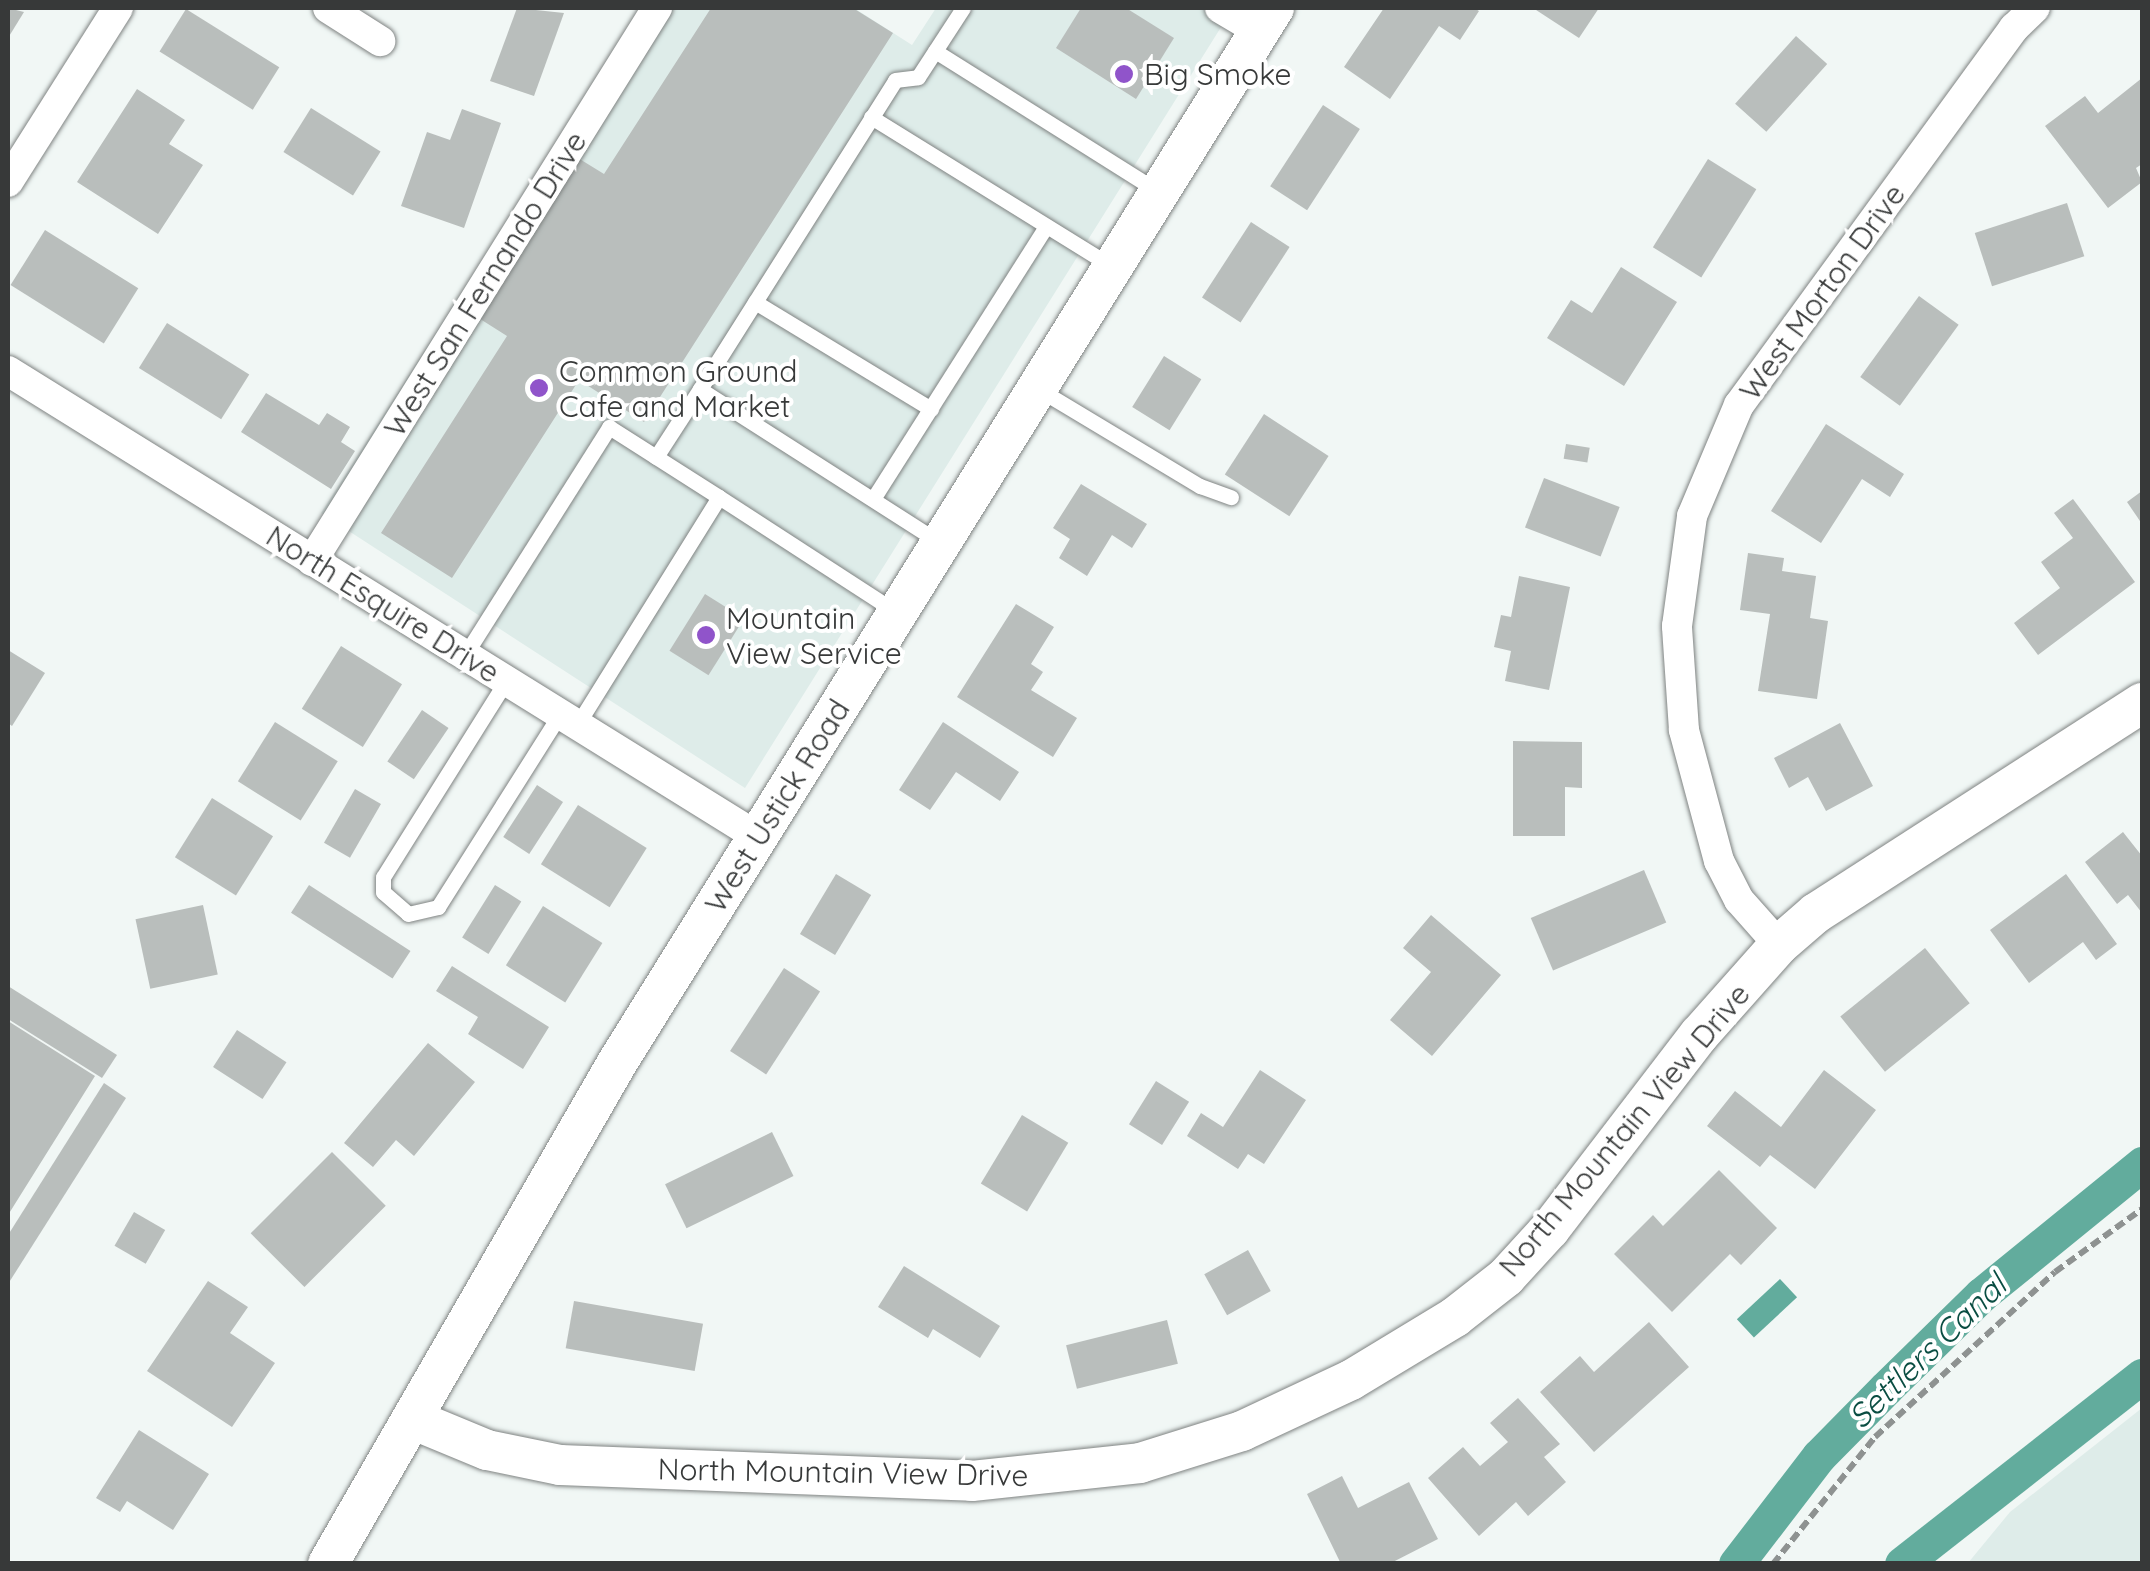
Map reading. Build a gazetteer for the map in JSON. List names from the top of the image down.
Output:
{
  "streets": {
    "street": [
      "West San Fernando Drive",
      "West Morton Drive",
      "North Esquire Drive",
      "West Ustick Road",
      "North Mountain View Drive"
    ]
  },
  "crossings": [
    ["West San Fernando Drive", "North Esquire Drive"],
    ["West Morton Drive", "North Mountain View Drive"],
    ["North Esquire Drive", "West Ustick Road"],
    ["West Ustick Road", "North Mountain View Drive"]
  ],
  "water": ["Settlers Canal"],
  "places": ["Big Smoke", "Common Ground Cafe and Market", "Mountain View Service"]
}
